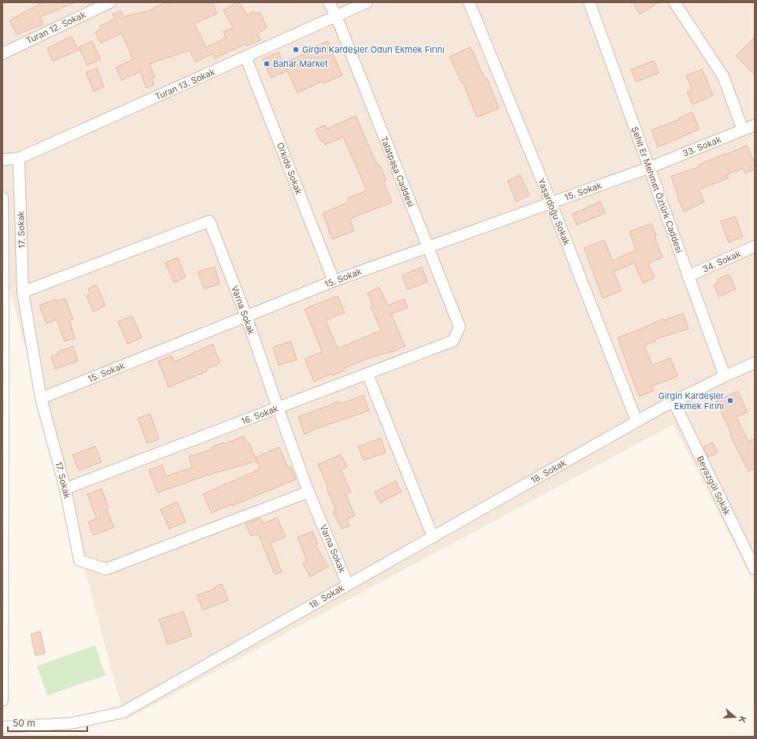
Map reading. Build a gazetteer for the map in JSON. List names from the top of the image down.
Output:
{
  "streets": {
    "street": [
      "Turan 12. Sokak",
      "Turan 13. Sokak",
      "33. Sokak",
      "Orkide Sokak",
      "Talatpaşa Caddesi",
      "Şehit Er Mehmet Öztürk Caddesi",
      "15. Sokak",
      "Yaşardoğu Sokak",
      "17. Sokak",
      "34. Sokak",
      "Varna Sokak",
      "16. Sokak",
      "18. Sokak",
      "Beyazgül Sokak"
    ]
  },
  "crossings": [
    ["Turan 13. Sokak", "Orkide Sokak"],
    ["Turan 13. Sokak", "Talatpaşa Caddesi"],
    ["Turan 13. Sokak", "17. Sokak"],
    ["33. Sokak", "Şehit Er Mehmet Öztürk Caddesi"],
    ["33. Sokak", "15. Sokak"],
    ["Orkide Sokak", "15. Sokak"],
    ["Talatpaşa Caddesi", "15. Sokak"],
    ["Talatpaşa Caddesi", "16. Sokak"],
    ["Şehit Er Mehmet Öztürk Caddesi", "15. Sokak"],
    ["Şehit Er Mehmet Öztürk Caddesi", "34. Sokak"],
    ["Şehit Er Mehmet Öztürk Caddesi", "18. Sokak"],
    ["15. Sokak", "Yaşardoğu Sokak"],
    ["15. Sokak", "17. Sokak"],
    ["15. Sokak", "Varna Sokak"],
    ["Yaşardoğu Sokak", "18. Sokak"],
    ["17. Sokak", "Varna Sokak"],
    ["17. Sokak", "16. Sokak"],
    ["Varna Sokak", "16. Sokak"],
    ["Varna Sokak", "18. Sokak"],
    ["18. Sokak", "Beyazgül Sokak"]
  ],
  "places": ["Girgin Kardeşler Odun Ekmek Fırını", "Bahar Market", "Girgin Kardeşler Ekmek Fırını"],
  "scale_bar": "50 m",
  "north": "right"
}
